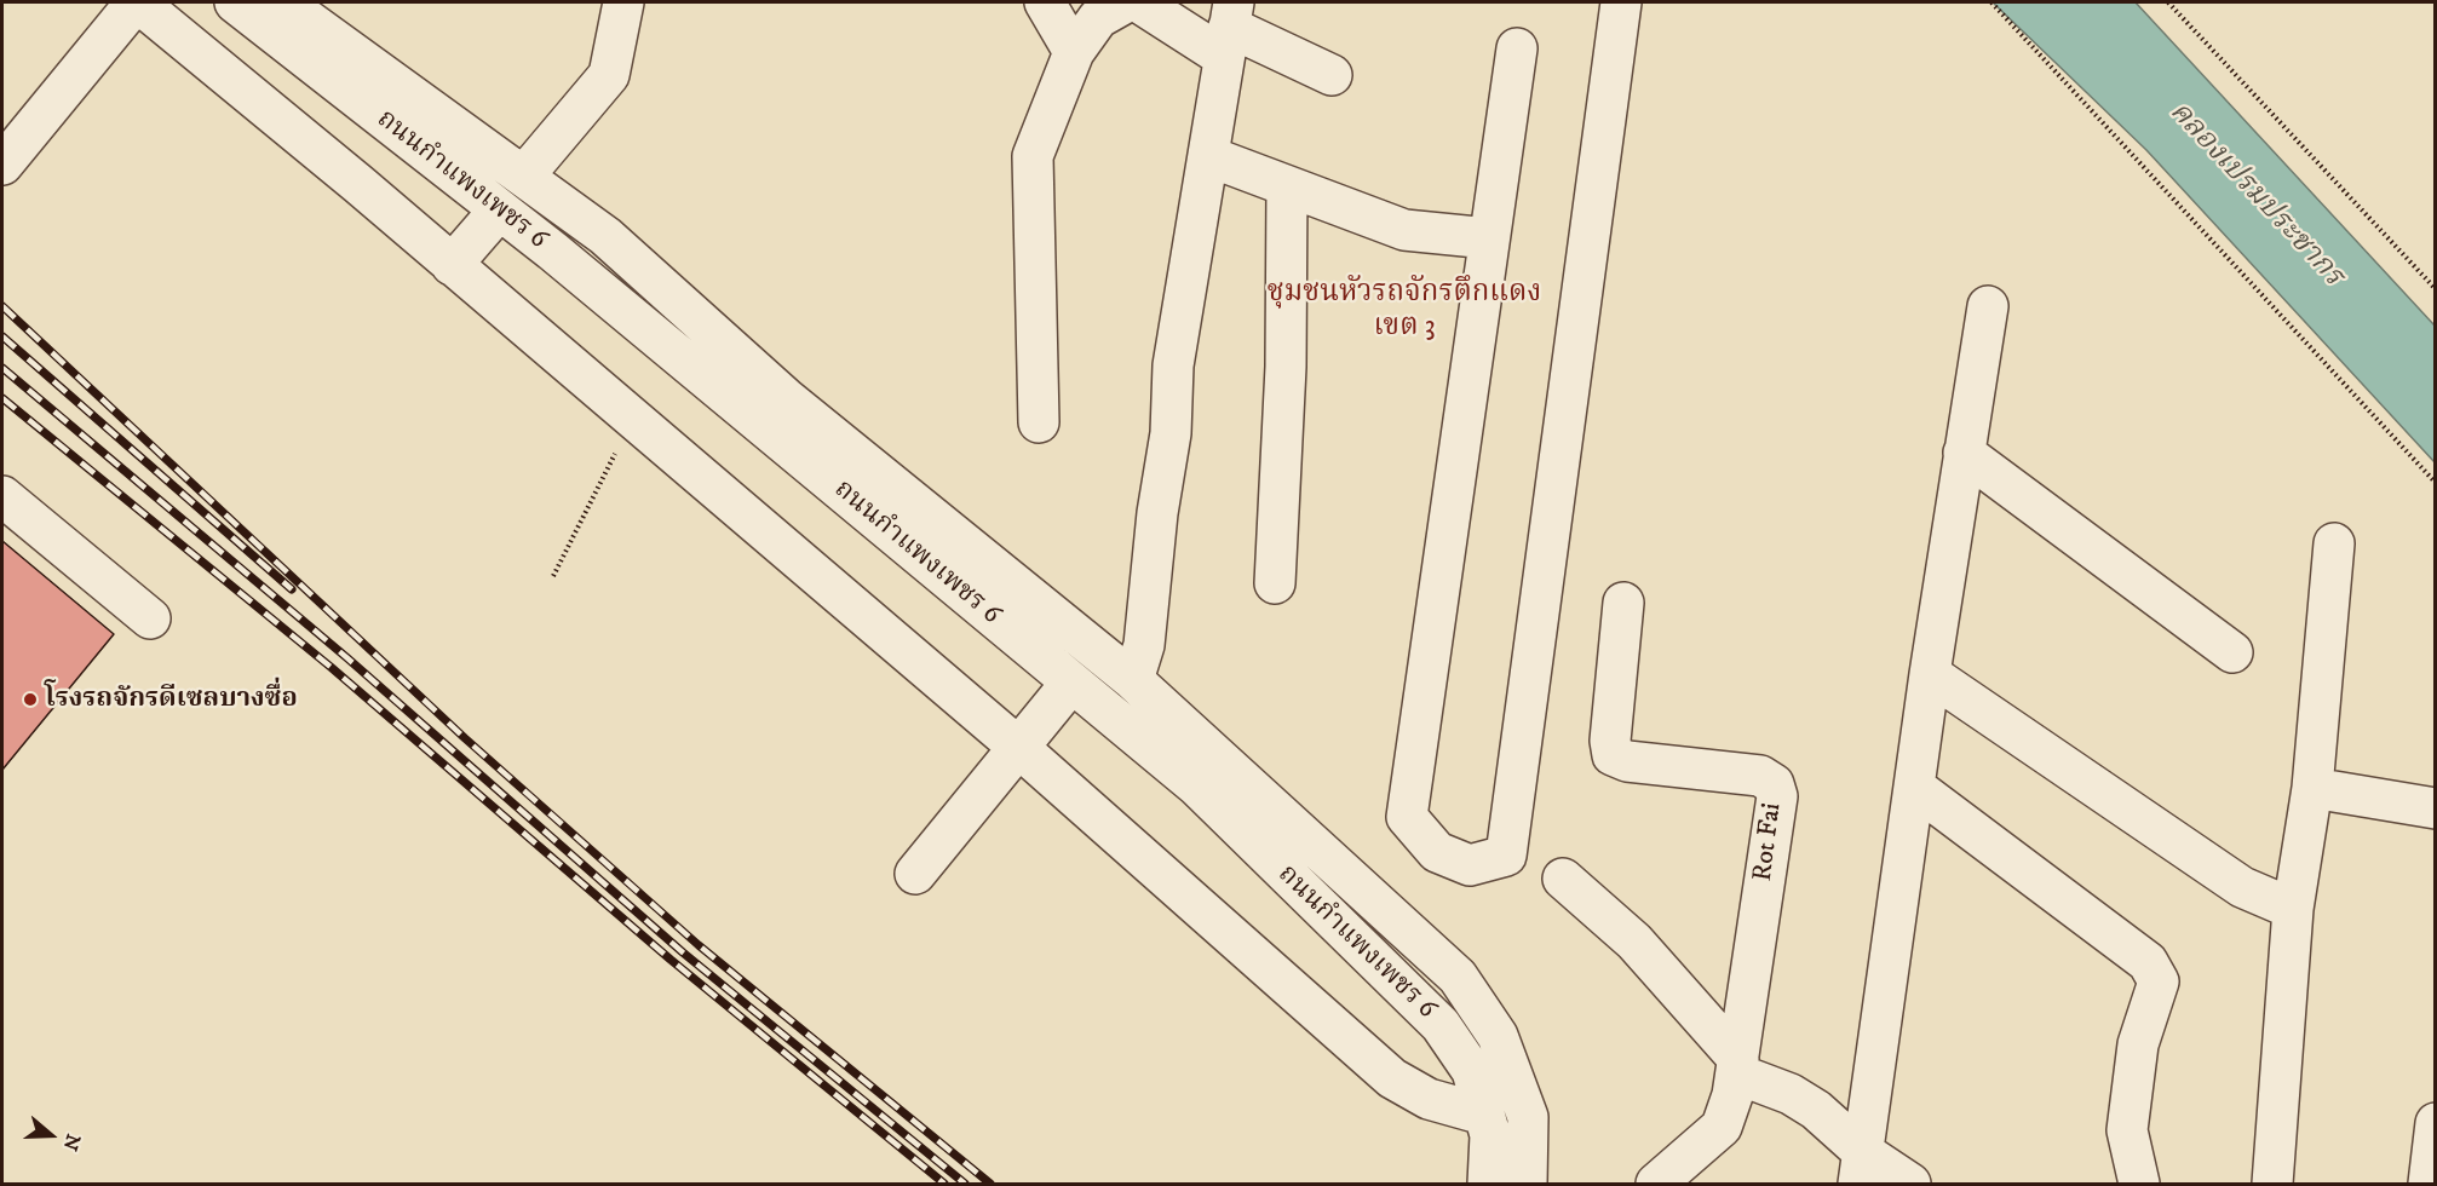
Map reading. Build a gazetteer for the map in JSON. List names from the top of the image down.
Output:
{
  "streets": {
    "street": ["ถนนกำแพงเพชร 6", "Rot Fai"]
  },
  "districts": ["ชุมชนหัวรถจักรตึกแดง เขต 3"],
  "water": ["คลองเปรมประชากร"],
  "places": ["โรงรถจักรดีเซลบางซื่อ"],
  "north": "right"
}
